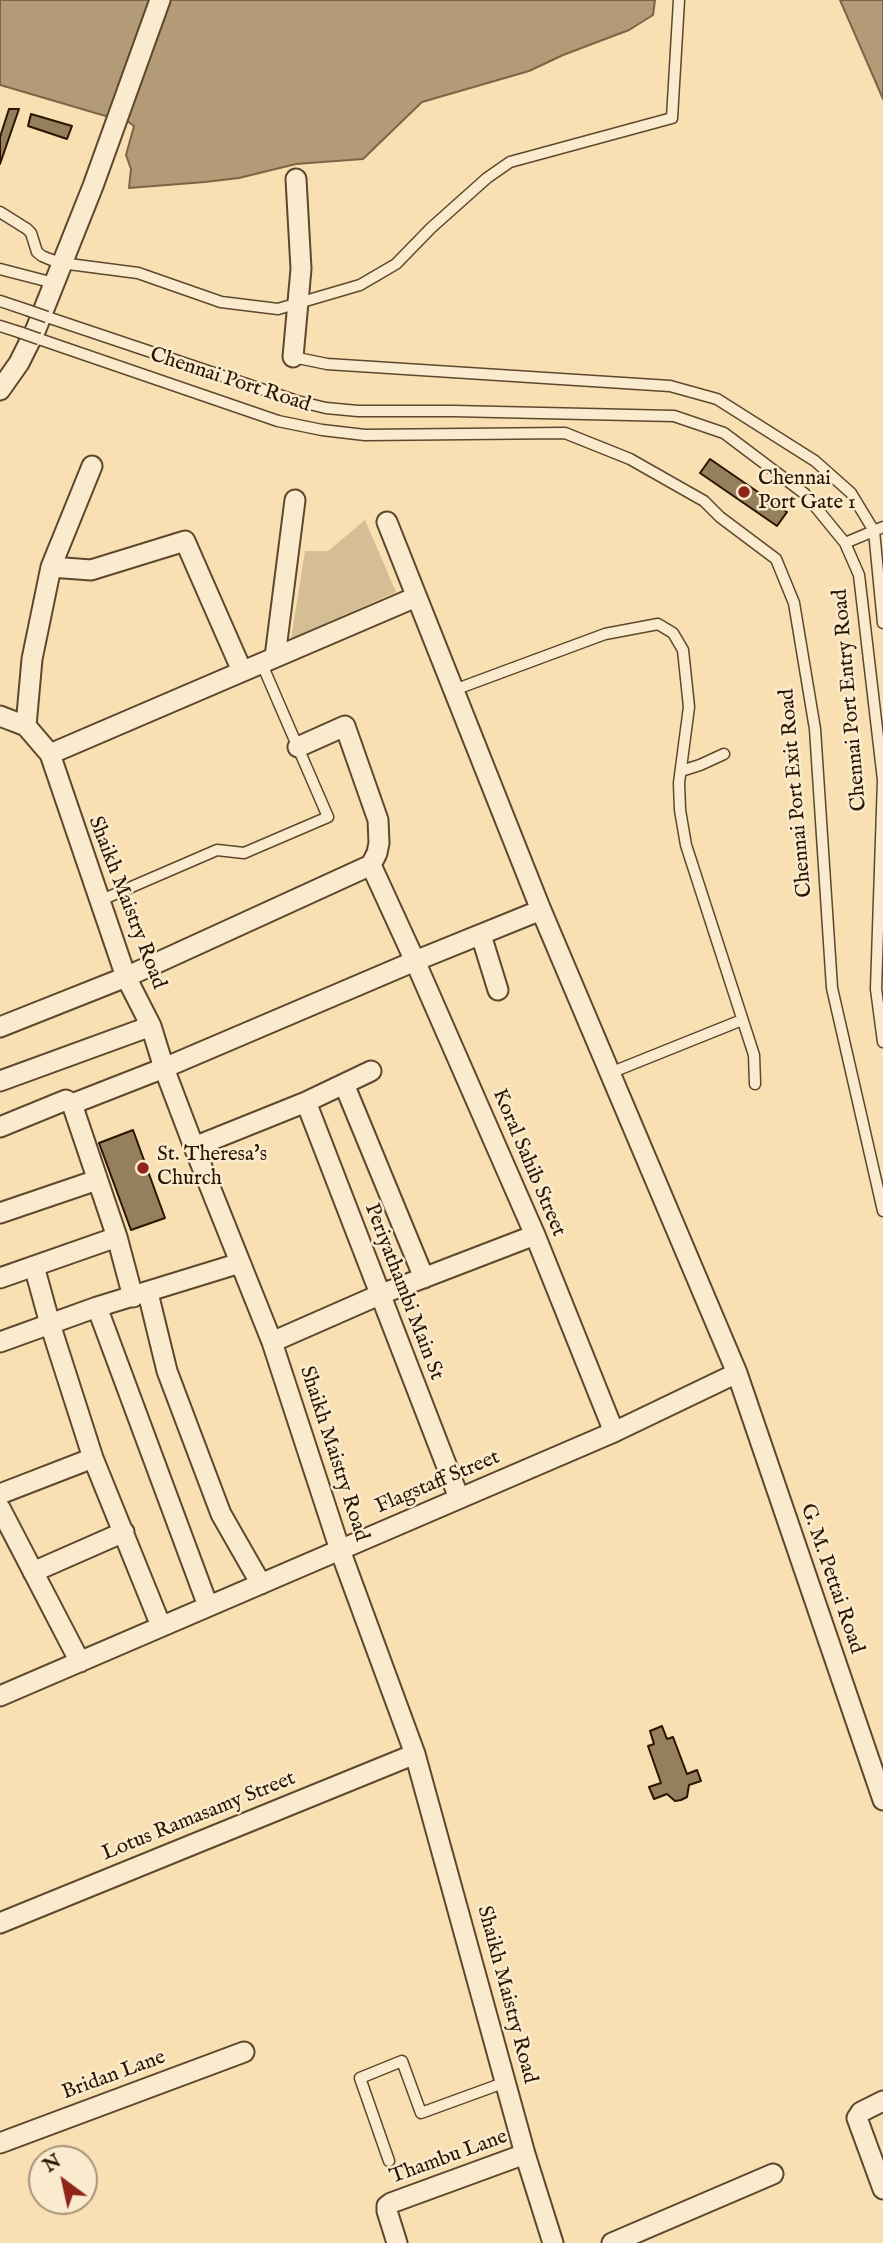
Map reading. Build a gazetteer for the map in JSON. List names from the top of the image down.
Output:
{
  "streets": {
    "street": [
      "Shaikh Maistry Road",
      "Koral Sahib Street",
      "Periyathambi Main St",
      "Flagstaff Street",
      "G. M. Pettai Road",
      "Lotus Ramasamy Street",
      "Bridan Lane",
      "Thambu Lane"
    ],
    "lane": ["Chennai Port Road", "Chennai Port Entry Road", "Chennai Port Exit Road"]
  },
  "crossings": [
    ["Chennai Port Road", "Chennai Port Entry Road"],
    ["Chennai Port Road", "Chennai Port Exit Road"],
    ["Shaikh Maistry Road", "Flagstaff Street"],
    ["Shaikh Maistry Road", "Lotus Ramasamy Street"],
    ["Shaikh Maistry Road", "Thambu Lane"],
    ["Koral Sahib Street", "Flagstaff Street"],
    ["Periyathambi Main St", "Flagstaff Street"],
    ["Flagstaff Street", "G. M. Pettai Road"]
  ],
  "places": ["Chennai Port Gate 1", "St. Theresa's Church"],
  "north": "top left"
}
